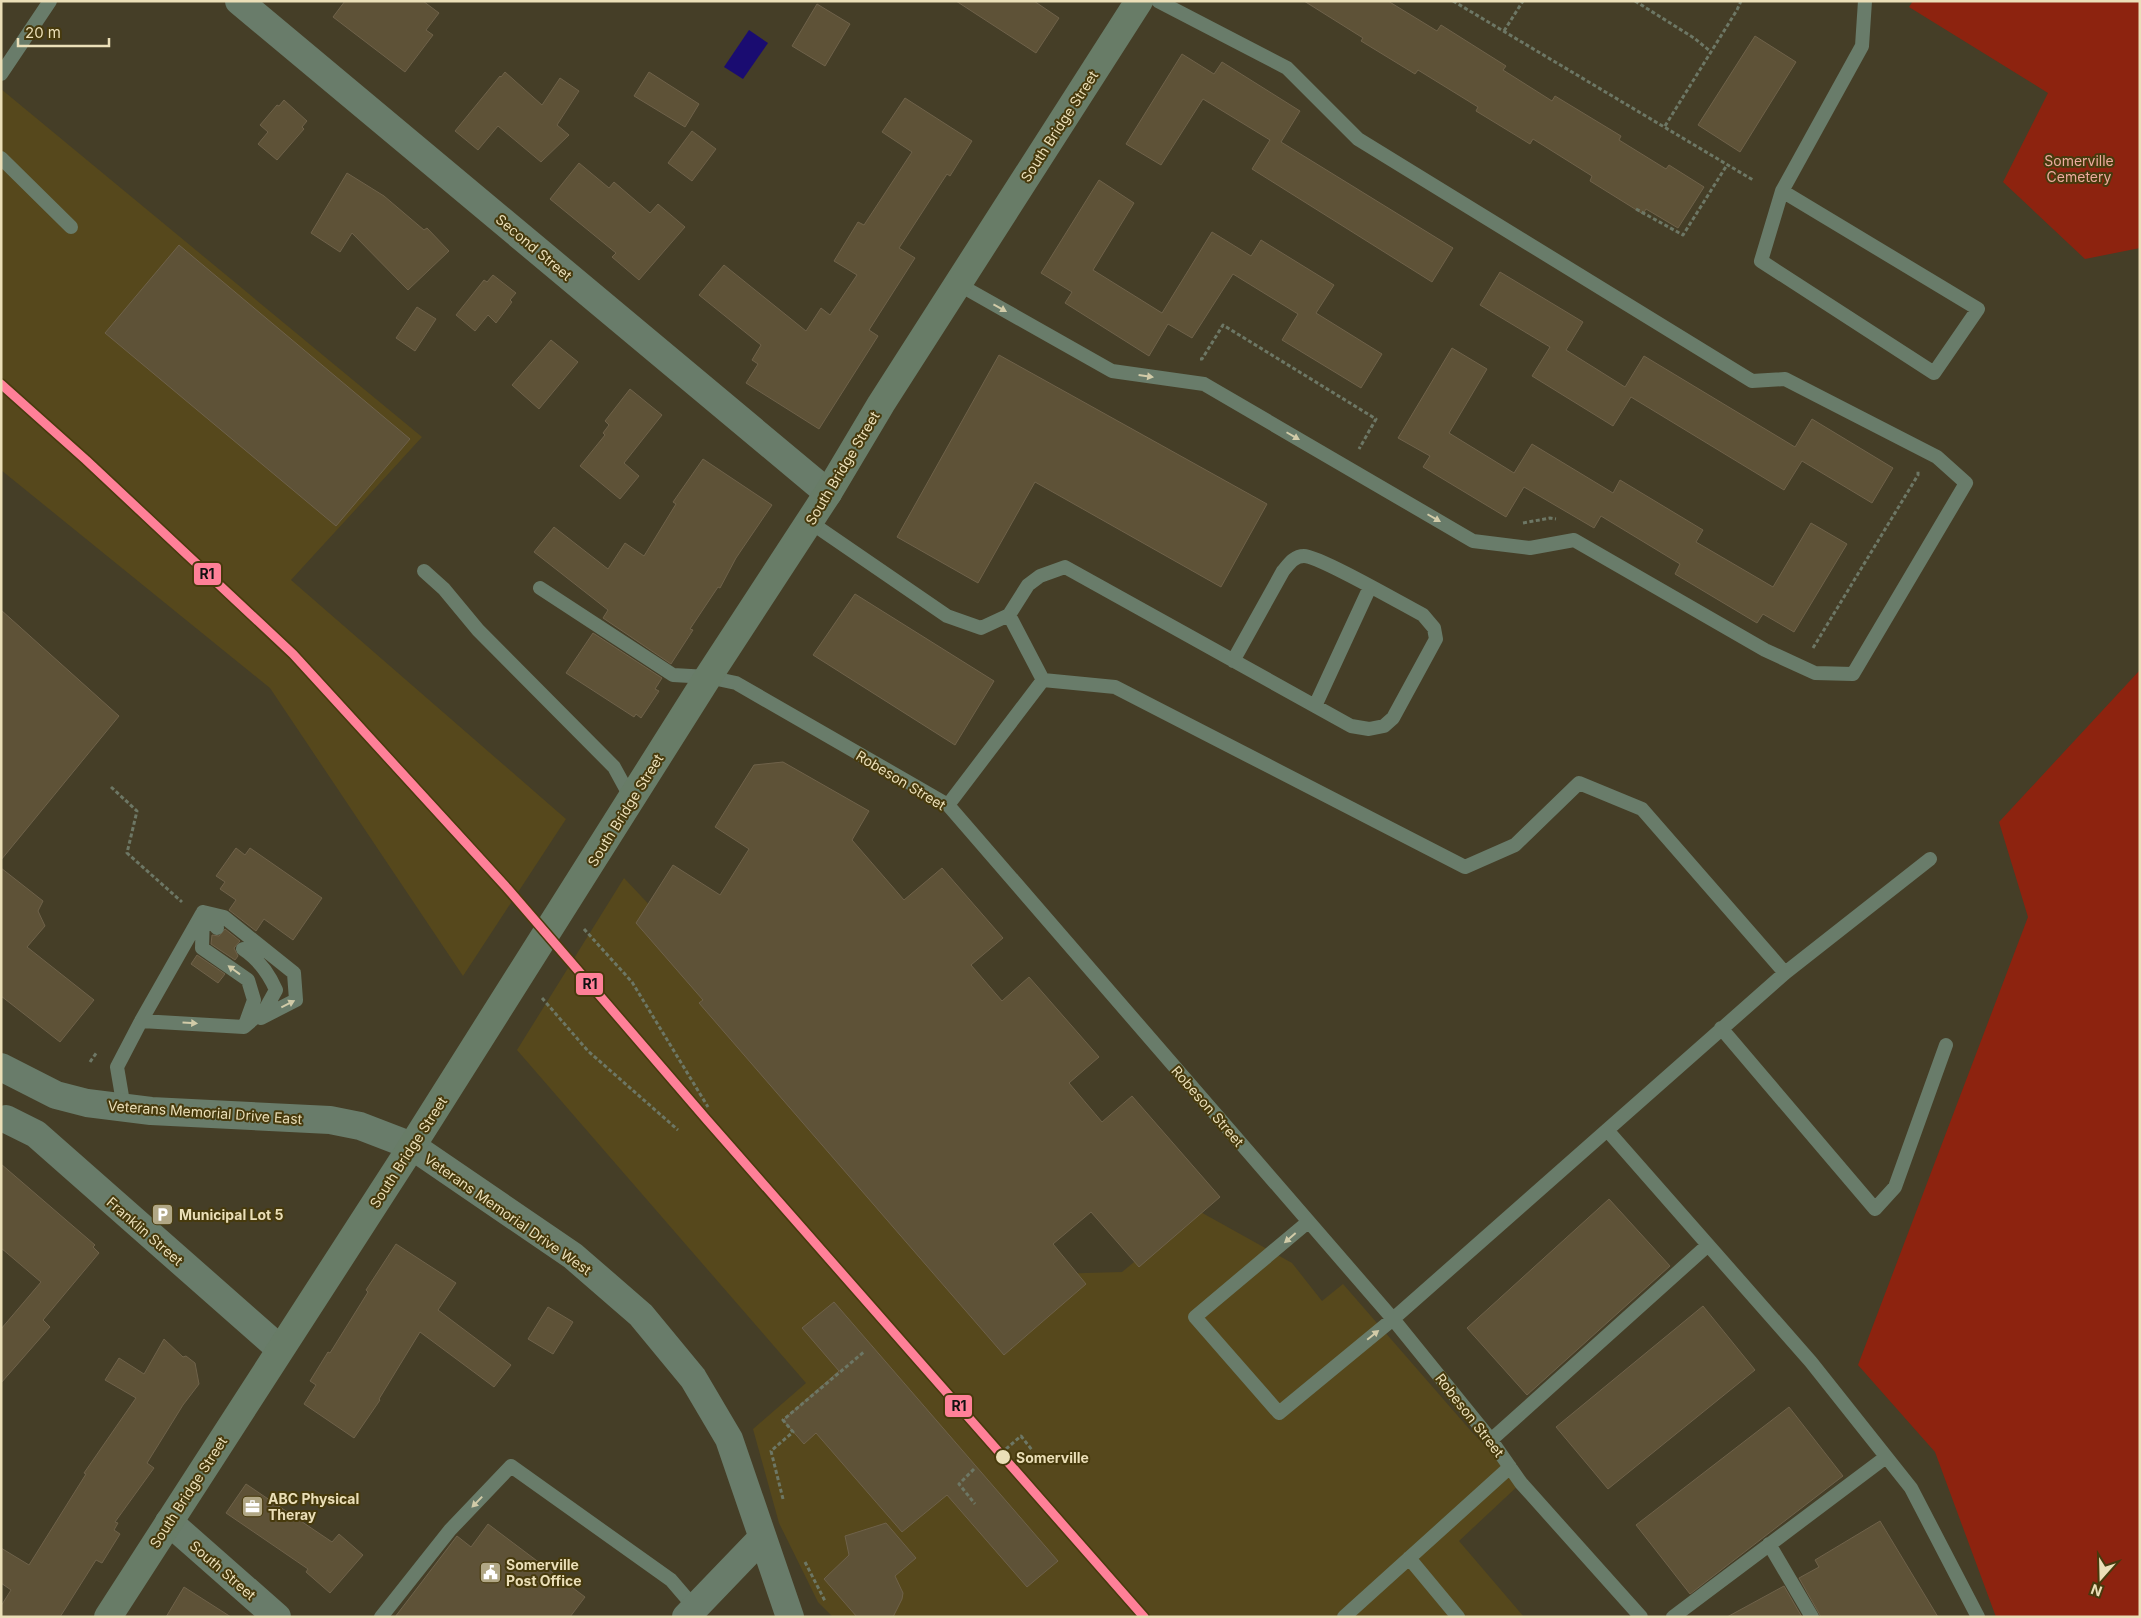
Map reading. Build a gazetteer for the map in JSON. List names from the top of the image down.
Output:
{
  "streets": {
    "street": [
      "South Bridge Street",
      "Second Street",
      "Veterans Memorial Drive East",
      "Veterans Memorial Drive West",
      "Franklin Street",
      "South Street"
    ],
    "lane": ["Robeson Street"]
  },
  "crossings": [
    ["South Bridge Street", "Second Street"],
    ["South Bridge Street", "Robeson Street"],
    ["South Bridge Street", "Veterans Memorial Drive East"],
    ["South Bridge Street", "Veterans Memorial Drive West"],
    ["South Bridge Street", "Franklin Street"],
    ["South Bridge Street", "South Street"],
    ["Veterans Memorial Drive East", "Veterans Memorial Drive West"]
  ],
  "parks": ["Somerville Cemetery"],
  "places": {
    "parking": ["Municipal Lot 5"],
    "other": ["Somerville"],
    "office": ["ABC Physical Theray"],
    "public building": ["Somerville Post Office"]
  },
  "lines": ["transit line R1"],
  "scale_bar": "20 m",
  "north": "bottom"
}
